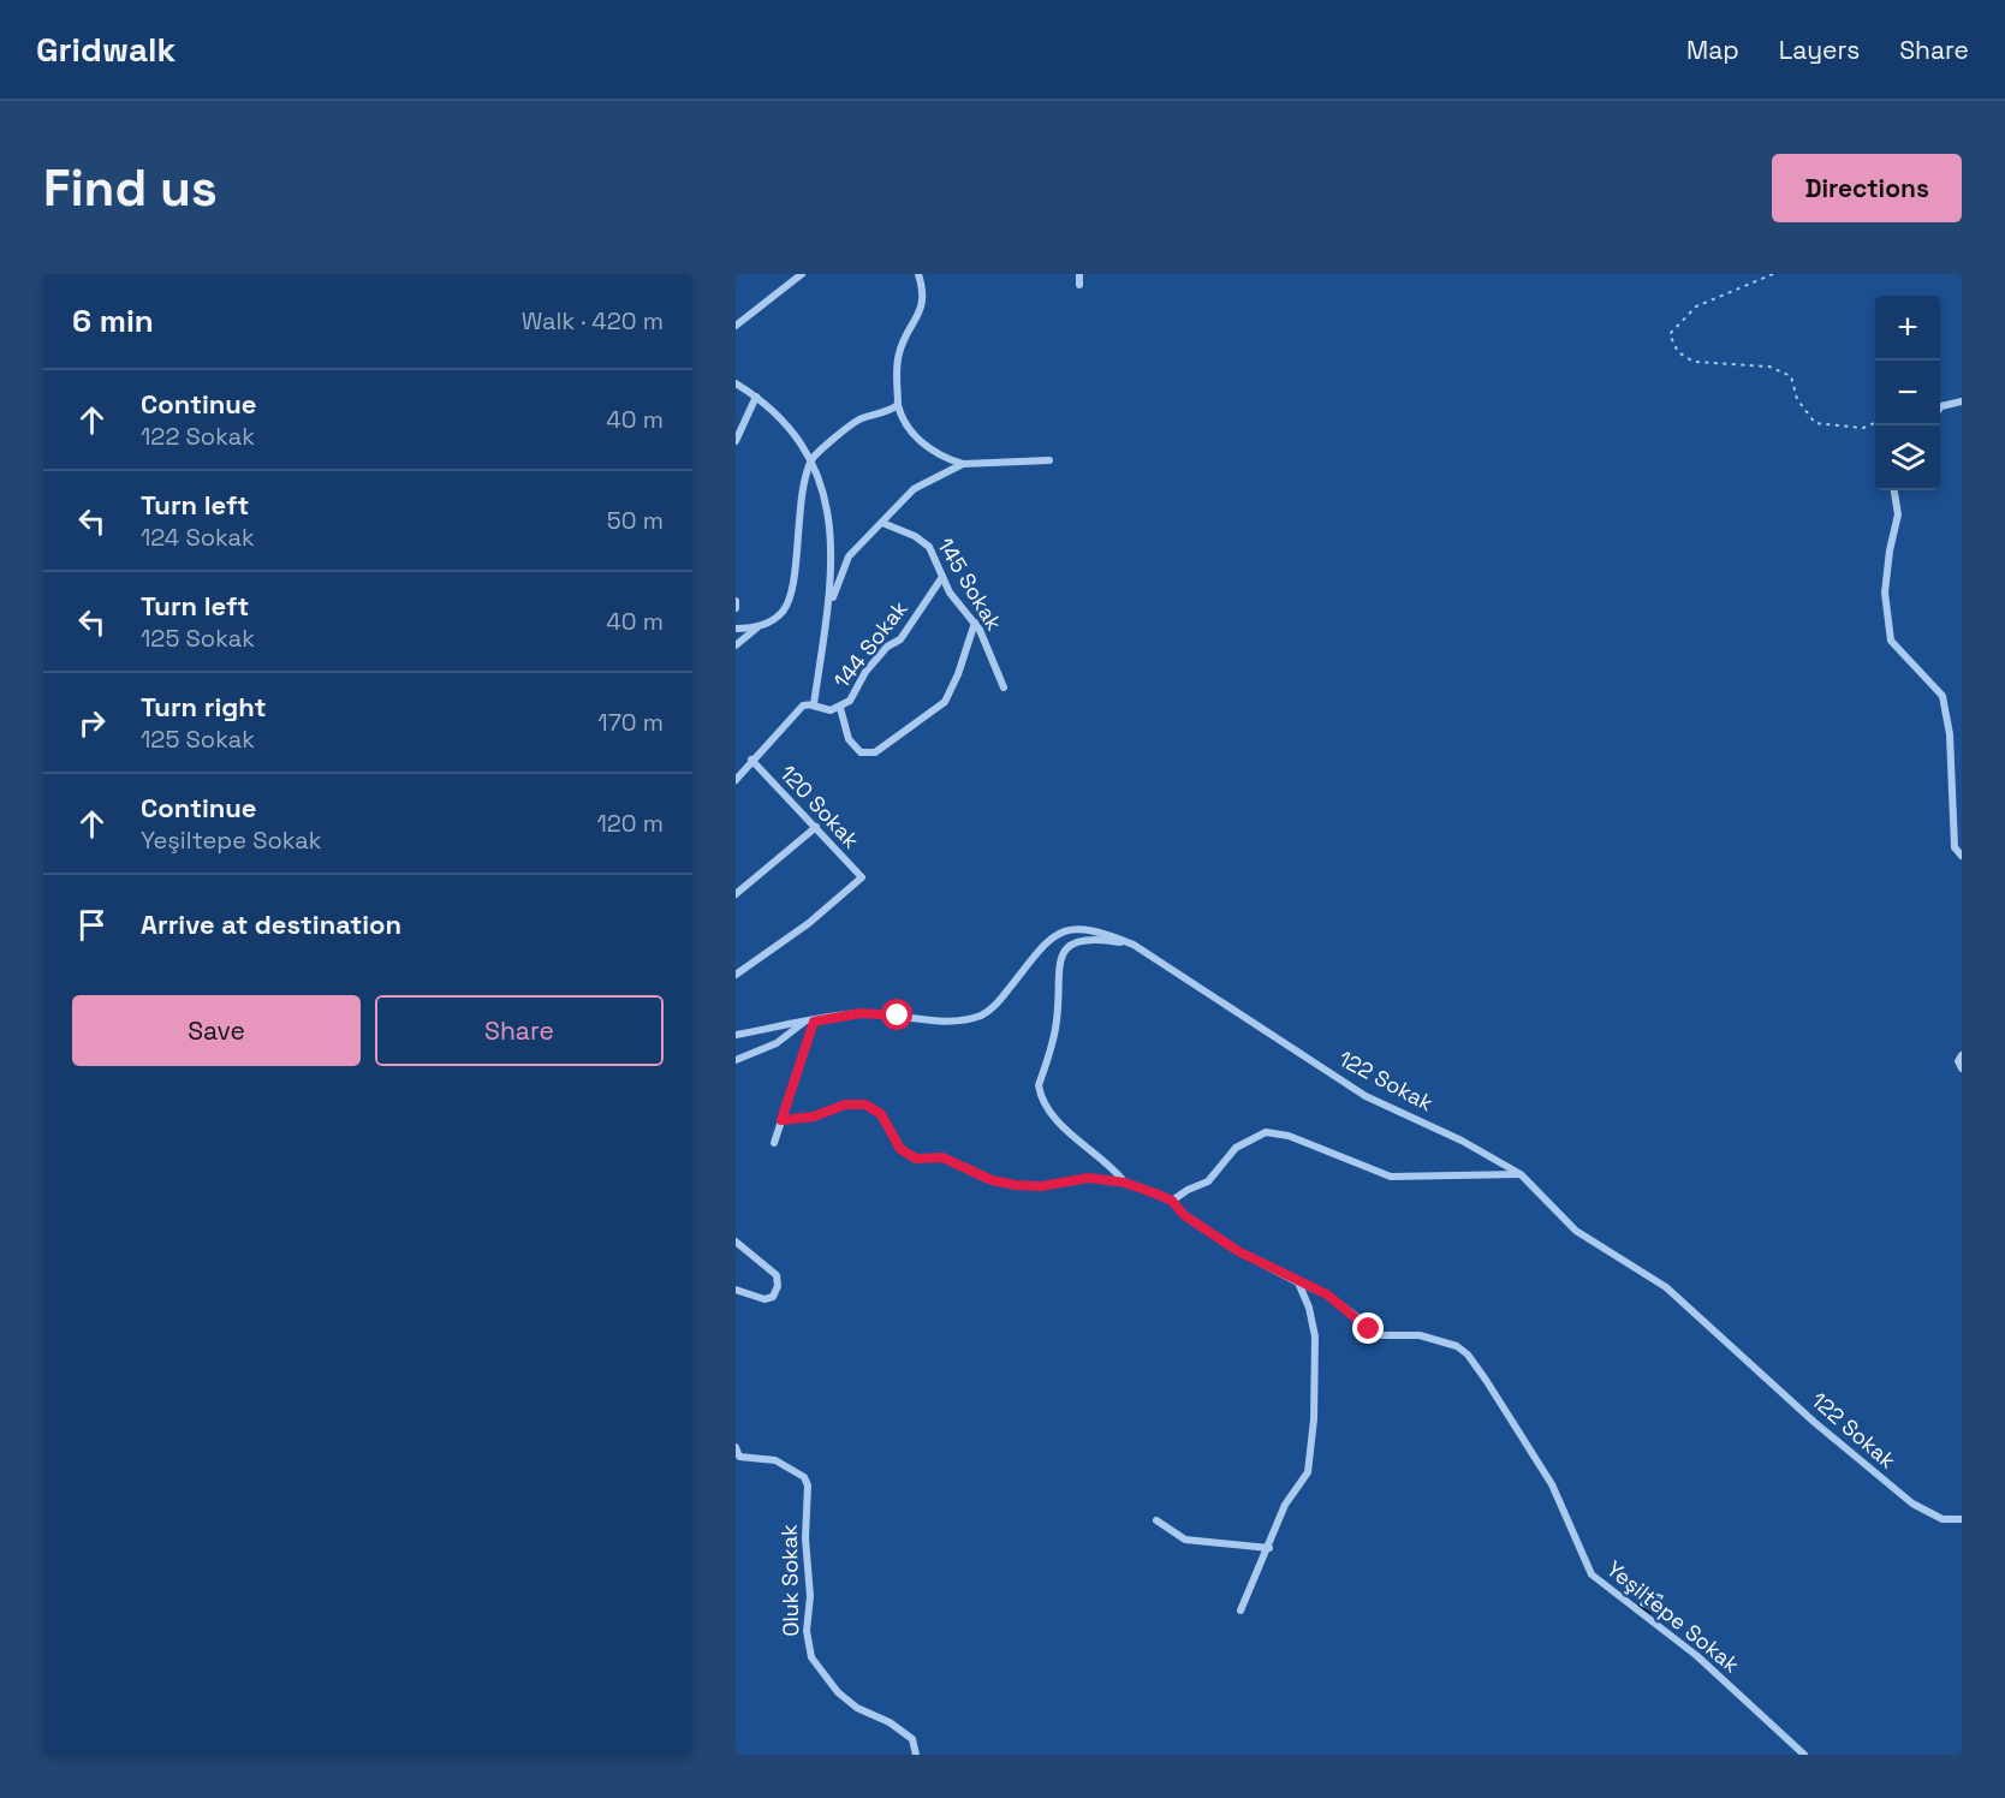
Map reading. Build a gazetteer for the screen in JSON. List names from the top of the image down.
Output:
{
  "streets": {
    "street": [
      "145 Sokak",
      "144 Sokak",
      "120 Sokak",
      "122 Sokak",
      "Oluk Sokak",
      "Yeşiltepe Sokak"
    ]
  },
  "crossings": [
    ["145 Sokak", "144 Sokak"]
  ],
  "page": {
    "header": "Gridwalk",
    "nav": ["Map", "Layers", "Share"],
    "buttons": [
      "Directions",
      ["Save", "Share"]
    ],
    "title": "Find us",
    "heading": ["6 min", "Walk · 420 m"],
    "map_buttons": ["+", "−"],
    "list": [
      ["Continue", "122 Sokak", "40 m"],
      ["Turn left", "124 Sokak", "50 m"],
      ["Turn left", "125 Sokak", "40 m"],
      ["Turn right", "125 Sokak", "170 m"],
      ["Continue", "Yeşiltepe Sokak", "120 m"],
      "Arrive at destination"
    ]
  }
}
